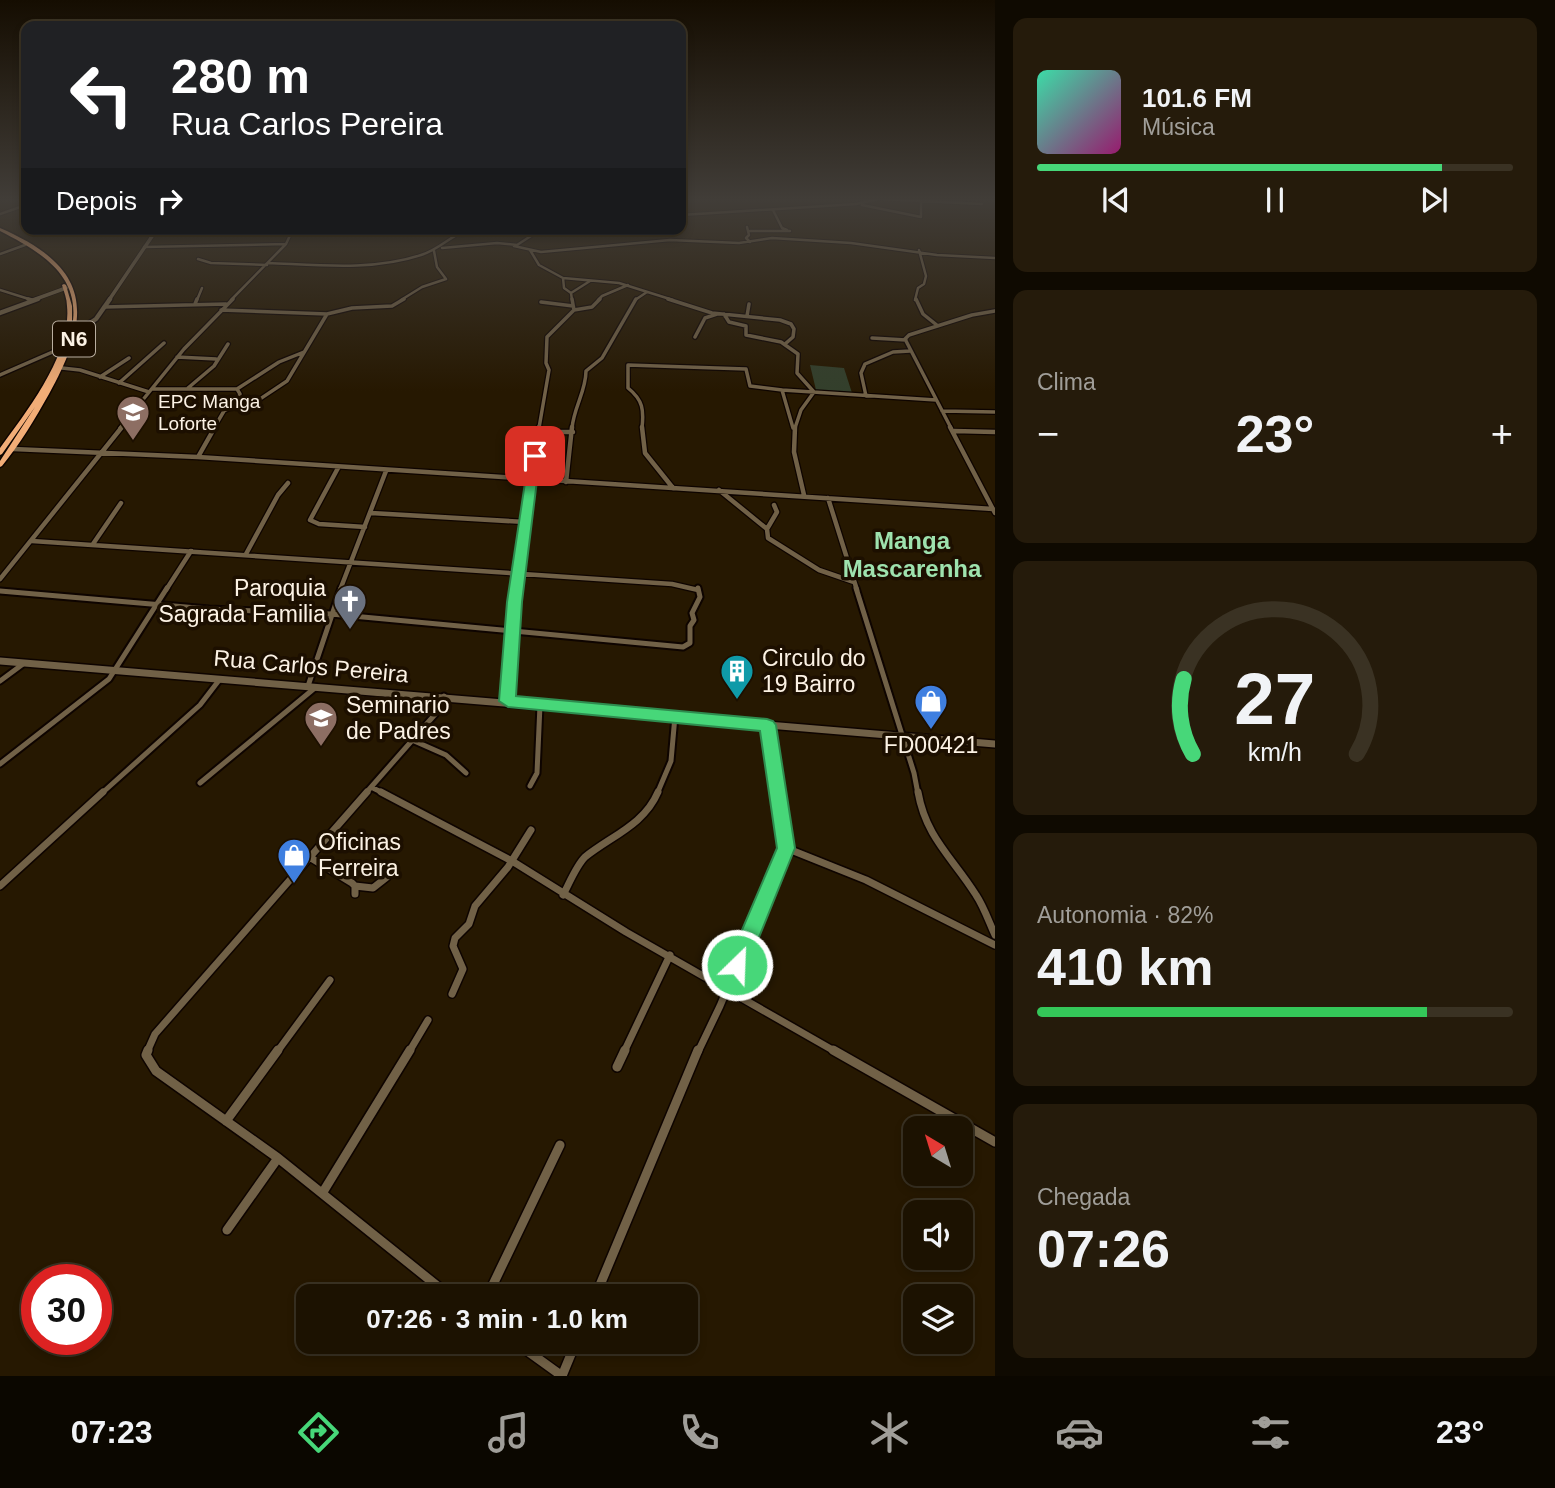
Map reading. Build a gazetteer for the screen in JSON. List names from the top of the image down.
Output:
{
  "streets": {
    "highway": ["N6"],
    "main road": ["Rua Carlos Pereira"]
  },
  "districts": ["Manga Mascarenha"],
  "places": {
    "school or university": ["EPC Manga Loforte", "Seminario de Padres"],
    "church": ["Paroquia Sagrada Familia"],
    "building": ["Circulo do 19 Bairro"],
    "shop": ["FD00421", "Oficinas Ferreira"]
  },
  "north": "top left",
  "page": {
    "turn": ["280 m", "Rua Carlos Pereira"],
    "song": ["101.6 FM", "Música"],
    "then": "Depois",
    "tile": [
      "Clima",
      ["Autonomia · 82%", "410 km"],
      ["Chegada", "07:26"]
    ],
    "heat": ["−", "23°", "+"],
    "limit": "30",
    "trip": "07:26 · 3 min · 1.0 km",
    "tabs": ["07:23", "23°"],
    "gauge": ["27", "km/h"]
  }
}
